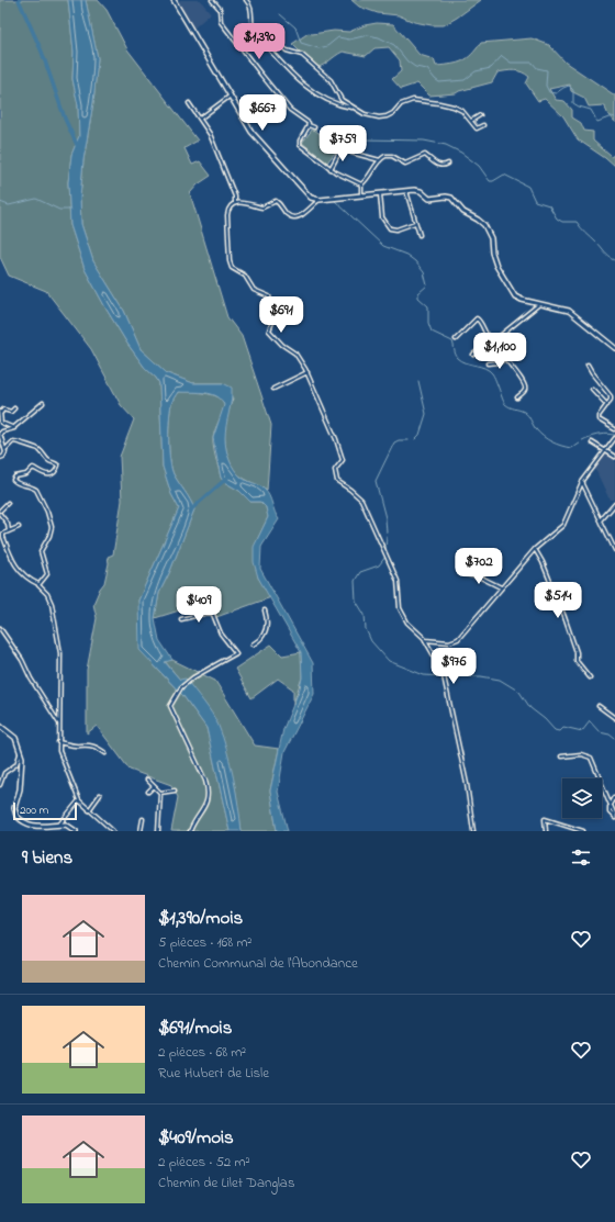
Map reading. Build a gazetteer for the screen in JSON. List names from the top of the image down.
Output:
{
  "scale_bar": "200 m",
  "page": {
    "price": [
      "$1,390",
      "$667",
      "$759",
      "$691",
      "$1,100",
      "$702",
      "$514",
      "$409",
      "$976"
    ],
    "scale": "200 m",
    "heading": "9 biens",
    "list": [
      {
        "name": "$1,390/mois",
        "note": "5 pièces · 168 m² · Chemin Communal de l'Abondance"
      },
      {
        "name": "$691/mois",
        "note": "2 pièces · 68 m² · Rue Hubert de Lisle"
      },
      {
        "name": "$409/mois",
        "note": "2 pièces · 52 m² · Chemin de Lilet Danglas"
      }
    ]
  }
}
